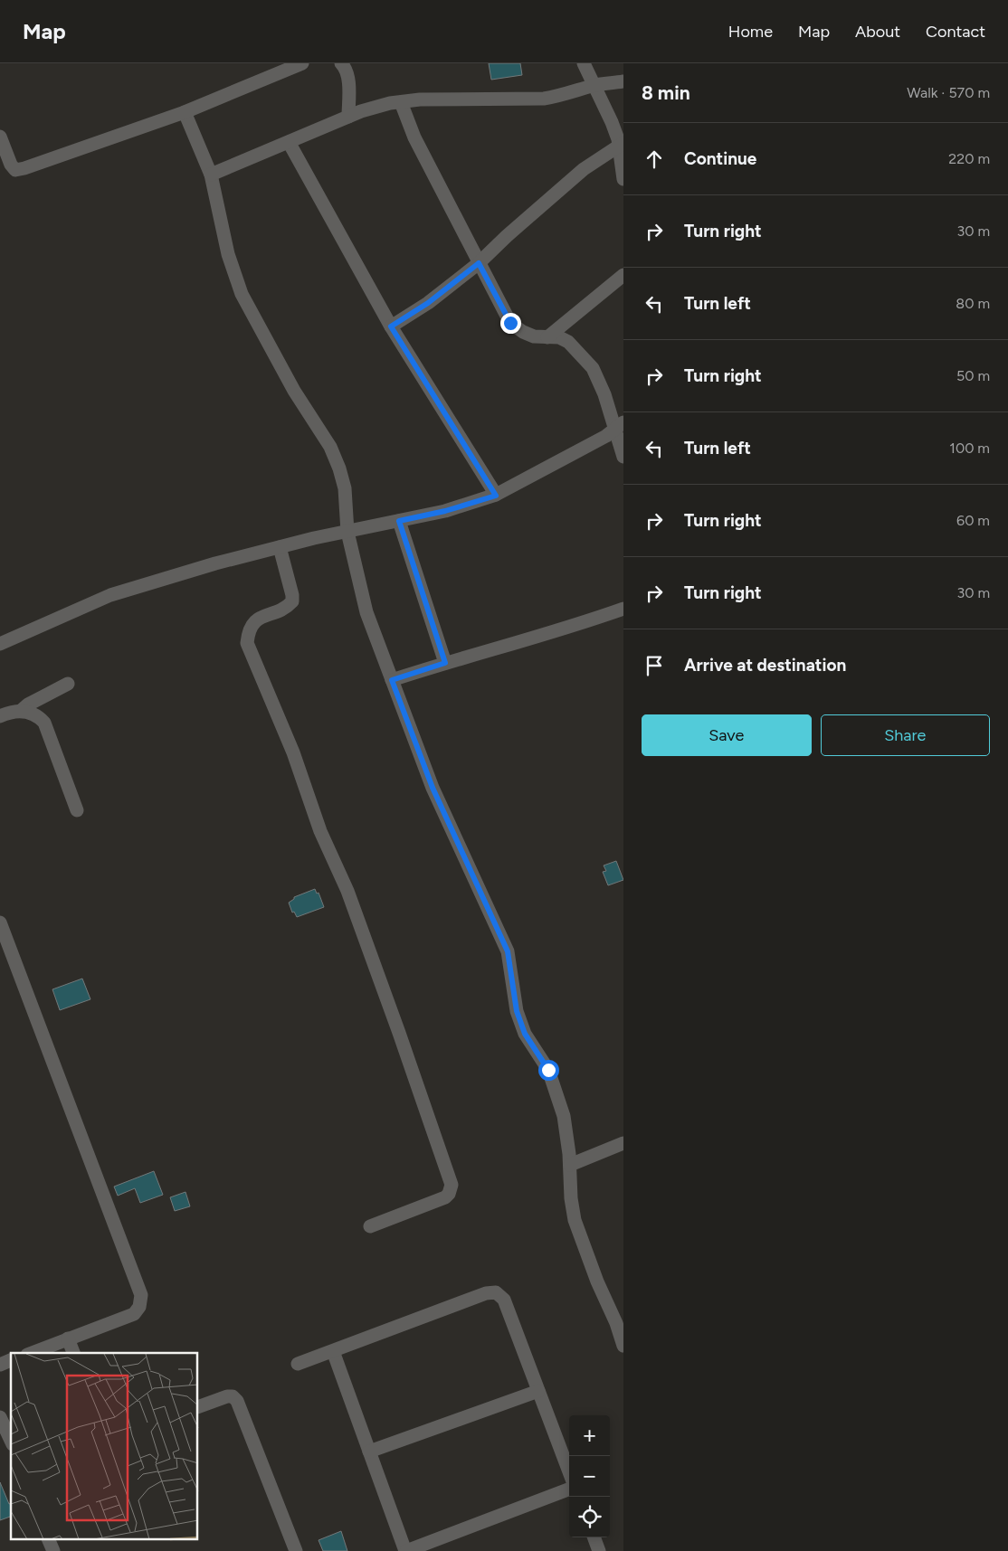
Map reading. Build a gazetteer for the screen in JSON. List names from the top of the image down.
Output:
{
  "page": {
    "header": "Map",
    "nav": [
      "Home",
      "Map",
      "About",
      "Contact"
    ],
    "heading": ["8 min", "Walk · 570 m"],
    "list": [
      ["Continue", "220 m"],
      ["Turn right", "30 m"],
      ["Turn left", "80 m"],
      ["Turn right", "50 m"],
      ["Turn left", "100 m"],
      ["Turn right", "60 m"],
      ["Turn right", "30 m"],
      "Arrive at destination"
    ],
    "buttons": ["Save", "Share"],
    "map_buttons": ["+", "−"]
  }
}
